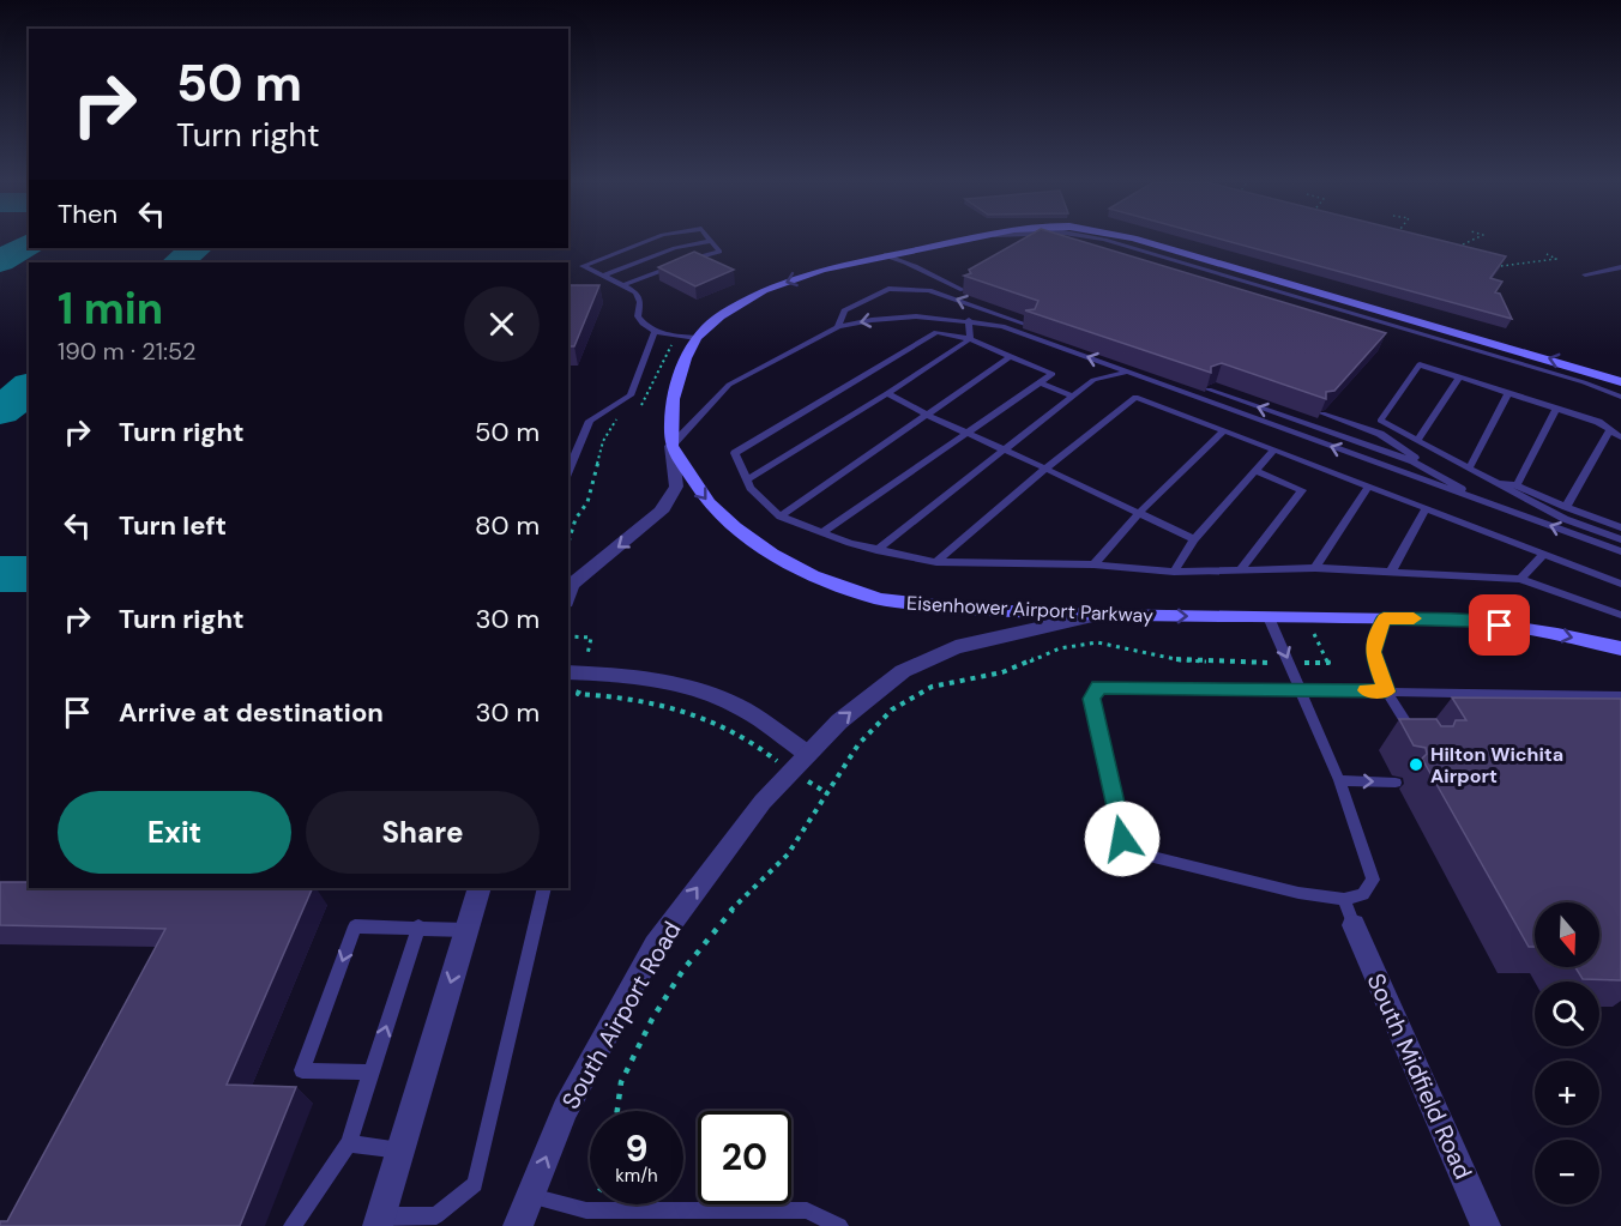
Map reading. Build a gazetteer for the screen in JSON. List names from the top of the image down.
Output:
{
  "streets": {
    "main road": ["Eisenhower Airport Parkway"],
    "street": ["South Airport Road", "South Midfield Road"]
  },
  "crossings": [
    ["Eisenhower Airport Parkway", "South Airport Road"]
  ],
  "one_way": ["Eisenhower Airport Parkway", "South Airport Road"],
  "places": ["Hilton Wichita Airport"],
  "north": "bottom",
  "page": {
    "turn": ["50 m", "Turn right"],
    "then": "Then",
    "heading": ["1 min", "190 m · 21:52"],
    "list": [
      {
        "name": "Turn right",
        "value": "50 m"
      },
      {
        "name": "Turn left",
        "value": "80 m"
      },
      {
        "name": "Turn right",
        "value": "30 m"
      },
      {
        "name": "Arrive at destination",
        "value": "30 m"
      }
    ],
    "buttons": ["Exit", "Share"],
    "map_buttons": ["+", "−"],
    "speed": "9 km/h",
    "limit": "20"
  }
}
